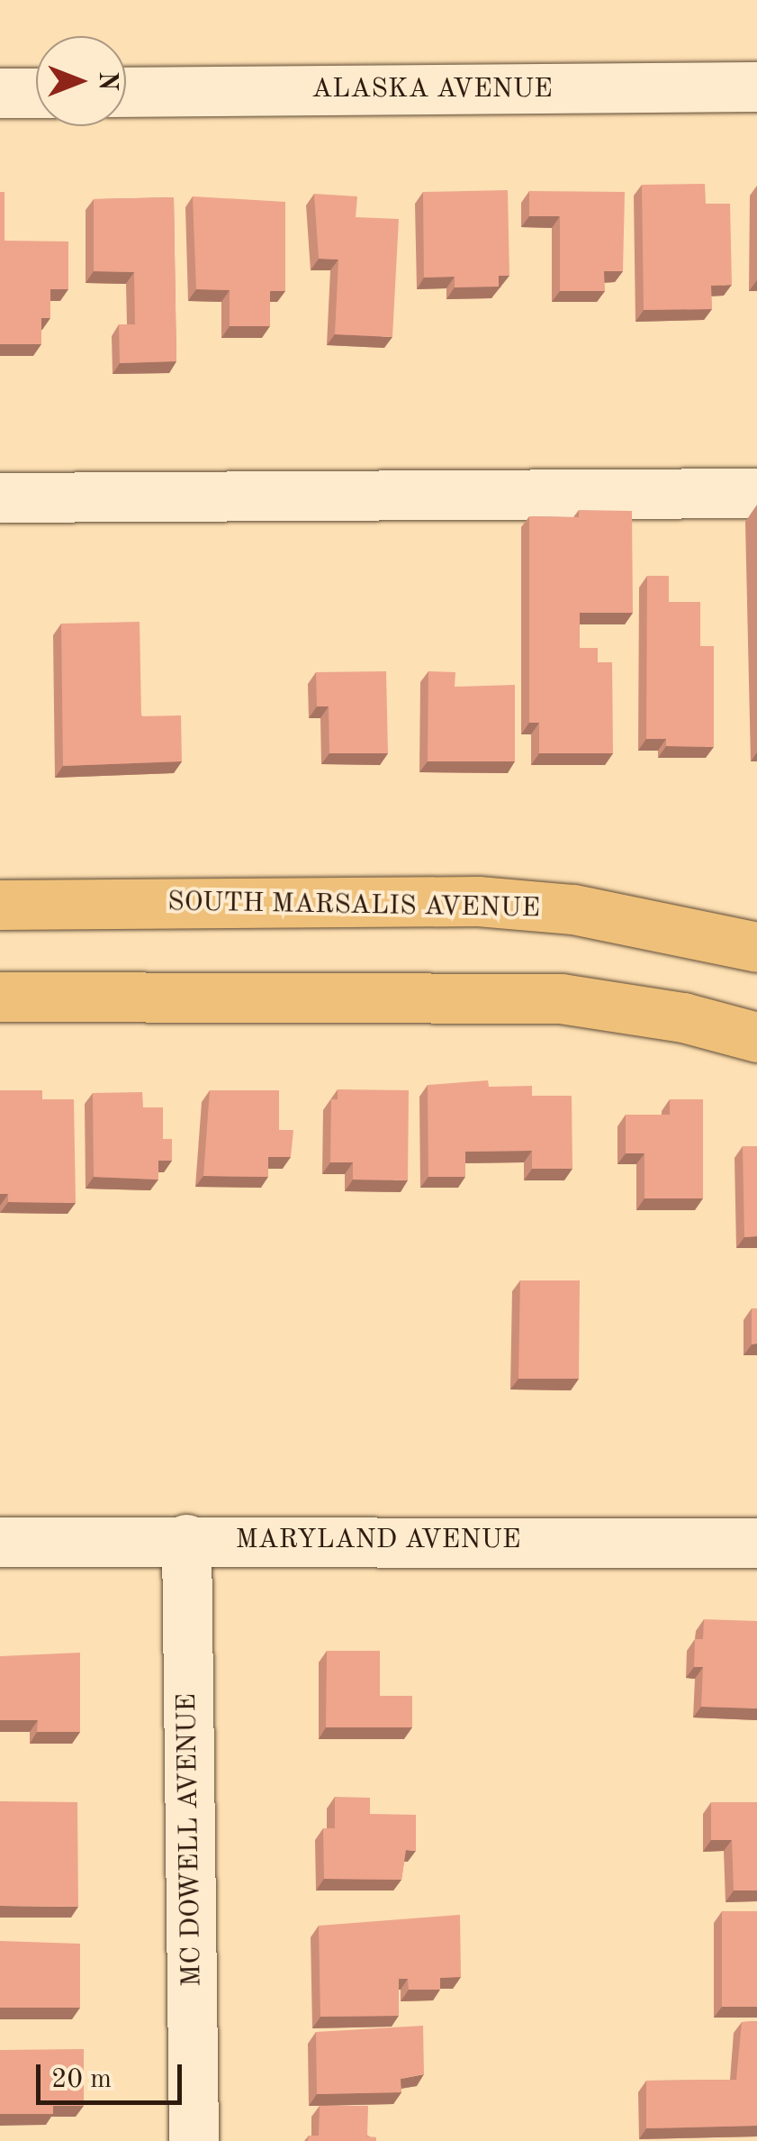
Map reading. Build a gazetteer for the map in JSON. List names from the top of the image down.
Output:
{
  "streets": {
    "main road": ["SOUTH MARSALIS AVENUE"],
    "street": ["ALASKA AVENUE", "MARYLAND AVENUE", "MC DOWELL AVENUE"]
  },
  "crossings": [
    ["MARYLAND AVENUE", "MC DOWELL AVENUE"]
  ],
  "scale_bar": "20 m",
  "north": "right"
}
